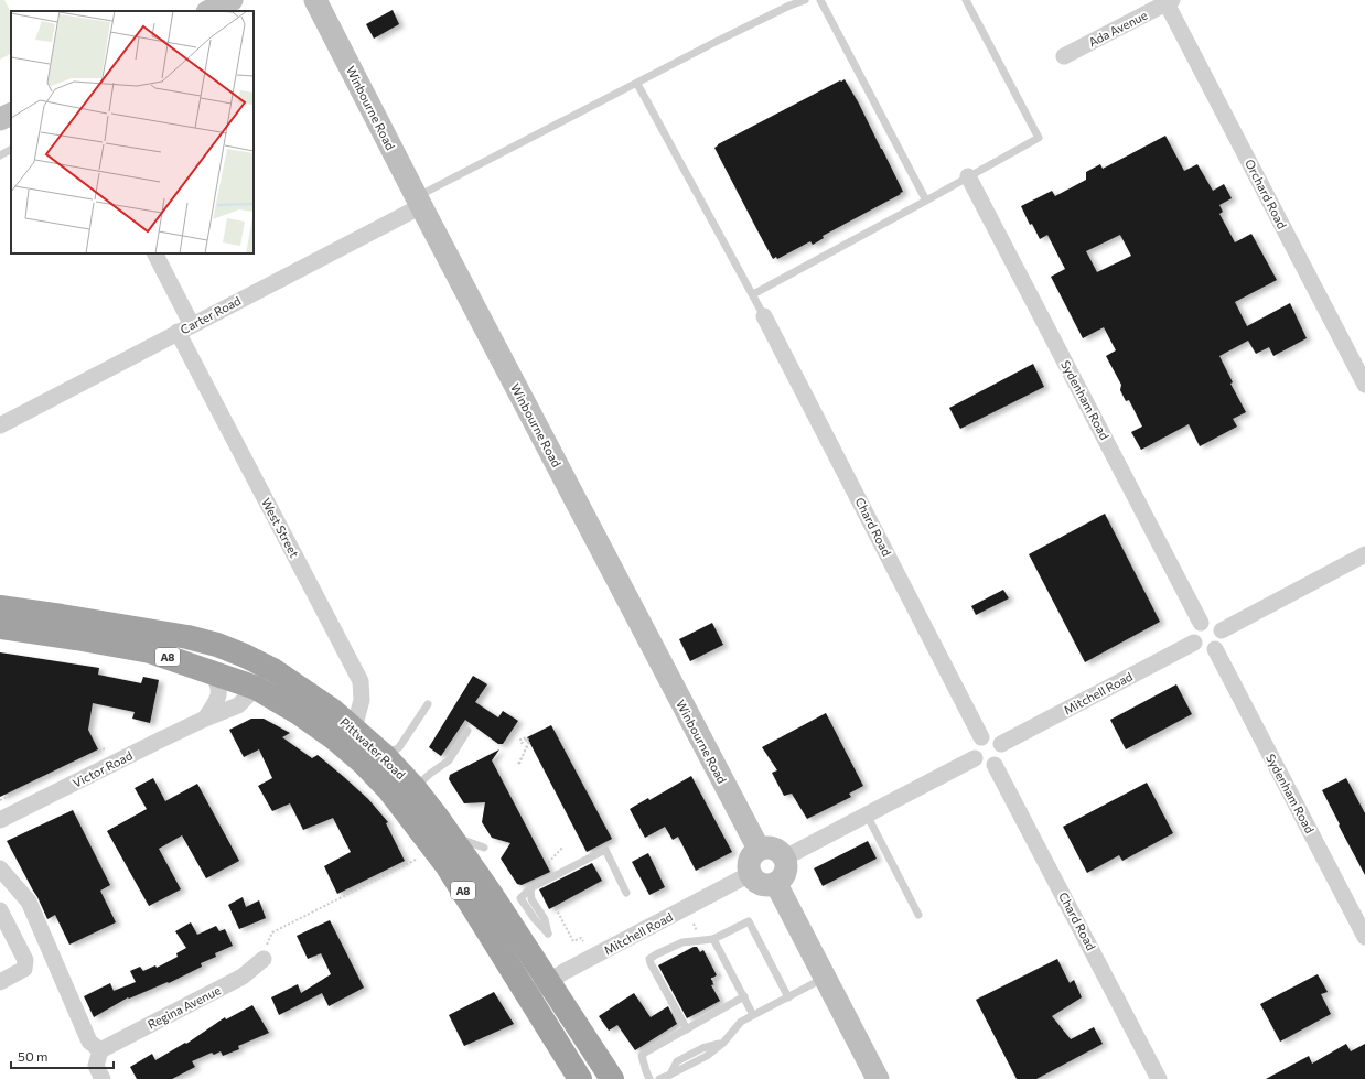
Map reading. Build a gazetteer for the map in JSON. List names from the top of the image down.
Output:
{
  "streets": {
    "highway": ["A8", "Pittwater Road"],
    "main road": ["Winbourne Road"],
    "street": [
      "Ada Avenue",
      "Orchard Road",
      "Carter Road",
      "Sydenham Road",
      "Chard Road",
      "West Street",
      "Mitchell Road",
      "Victor Road",
      "Regina Avenue"
    ]
  },
  "crossings": [
    ["Ada Avenue", "Orchard Road"],
    ["Winbourne Road", "Carter Road"],
    ["Winbourne Road", "Mitchell Road"],
    ["Carter Road", "West Street"],
    ["Sydenham Road", "Mitchell Road"],
    ["Chard Road", "Mitchell Road"],
    ["West Street", "Pittwater Road"],
    ["Mitchell Road", "Pittwater Road"],
    ["Pittwater Road", "Victor Road"]
  ],
  "scale_bar": "50 m"
}
